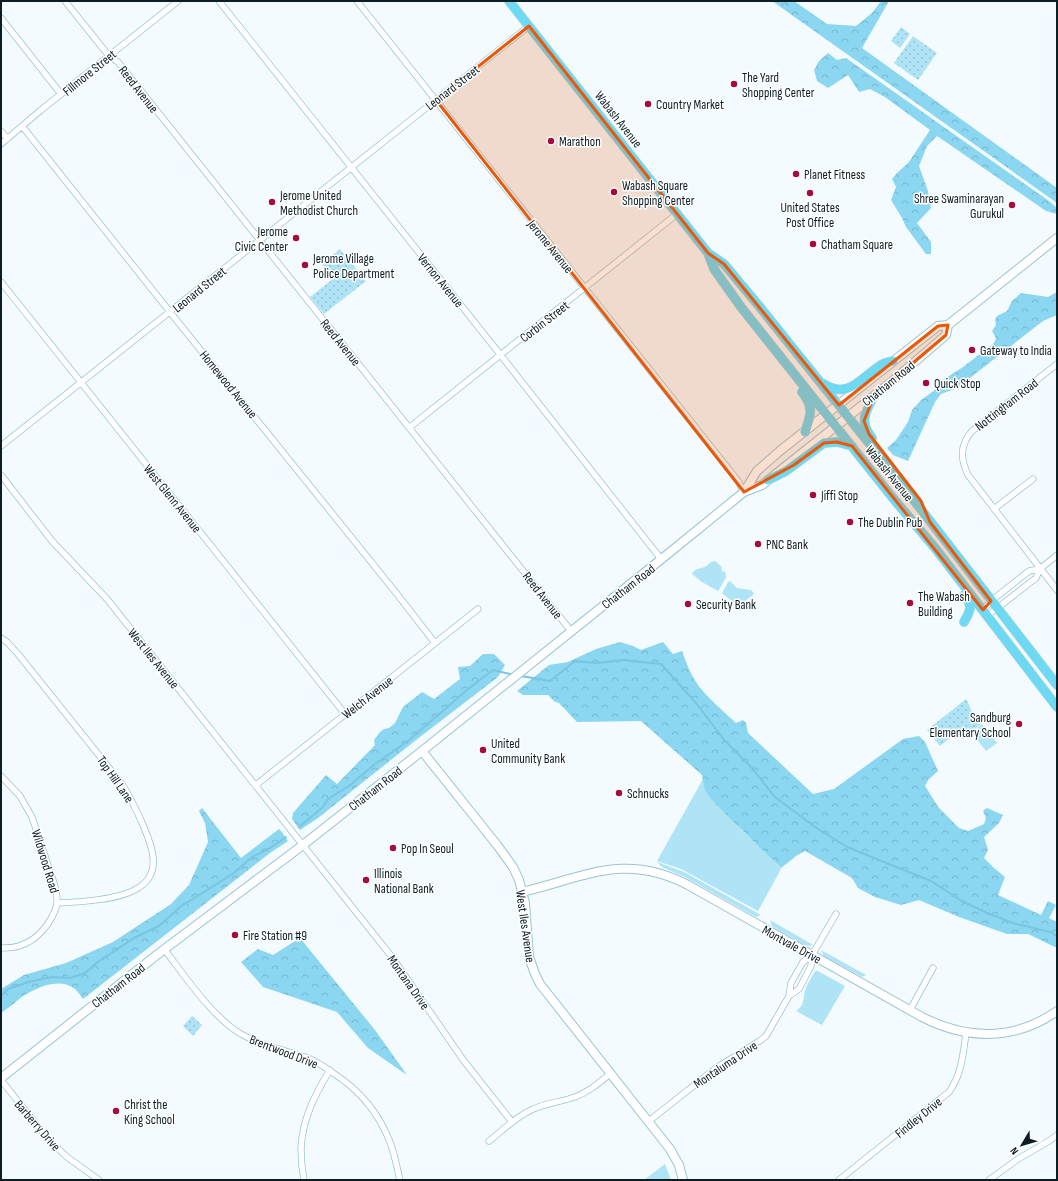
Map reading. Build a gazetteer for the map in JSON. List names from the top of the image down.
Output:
{
  "streets": {
    "main road": [
      "Wabash Avenue",
      "Chatham Road",
      "West Iles Avenue",
      "Montvale Drive"
    ],
    "street": [
      "Fillmore Street",
      "Leonard Street",
      "Reed Avenue",
      "Jerome Avenue",
      "Vernon Avenue",
      "Corbin Street",
      "Homewood Avenue",
      "Nottingham Road",
      "West Glenn Avenue",
      "Welch Avenue",
      "Top Hill Lane",
      "Wildwood Road",
      "Montana Drive",
      "Brentwood Drive",
      "Montaluma Drive",
      "Findley Drive",
      "Barberry Drive"
    ]
  },
  "crossings": [
    ["Fillmore Street", "Reed Avenue"],
    ["Fillmore Street", "Homewood Avenue"],
    ["Leonard Street", "Reed Avenue"],
    ["Leonard Street", "Wabash Avenue"],
    ["Leonard Street", "Jerome Avenue"],
    ["Leonard Street", "Vernon Avenue"],
    ["Leonard Street", "Homewood Avenue"],
    ["Leonard Street", "West Glenn Avenue"],
    ["Reed Avenue", "Corbin Street"],
    ["Reed Avenue", "Chatham Road"],
    ["Wabash Avenue", "Corbin Street"],
    ["Wabash Avenue", "Chatham Road"],
    ["Jerome Avenue", "Corbin Street"],
    ["Jerome Avenue", "Chatham Road"],
    ["Vernon Avenue", "Corbin Street"],
    ["Vernon Avenue", "Chatham Road"],
    ["Chatham Road", "West Iles Avenue"],
    ["Chatham Road", "Montana Drive"],
    ["Chatham Road", "Brentwood Drive"],
    ["Chatham Road", "Barberry Drive"],
    ["Homewood Avenue", "Welch Avenue"],
    ["West Glenn Avenue", "Welch Avenue"],
    ["West Iles Avenue", "Welch Avenue"],
    ["West Iles Avenue", "Montvale Drive"],
    ["West Iles Avenue", "Montana Drive"],
    ["West Iles Avenue", "Montaluma Drive"],
    ["Top Hill Lane", "Wildwood Road"],
    ["Montvale Drive", "Montaluma Drive"],
    ["Montvale Drive", "Findley Drive"]
  ],
  "places": [
    "The Yard Shopping Center",
    "Country Market",
    "Marathon",
    "Planet Fitness",
    "Wabash Square Shopping Center",
    "United States Post Office",
    "Jerome United Methodist Church",
    "Shree Swaminarayan Gurukul",
    "Jerome Civic Center",
    "Chatham Square",
    "Jerome Village Police Department",
    "Gateway to India",
    "Quick Stop",
    "Jiffi Stop",
    "The Dublin Pub",
    "PNC Bank",
    "The Wabash Building",
    "Security Bank",
    "Sandburg Elementary School",
    "United Community Bank",
    "Schnucks",
    "Pop In Seoul",
    "Illinois National Bank",
    "Fire Station #9",
    "Christ the King School"
  ],
  "north": "bottom left"
}
